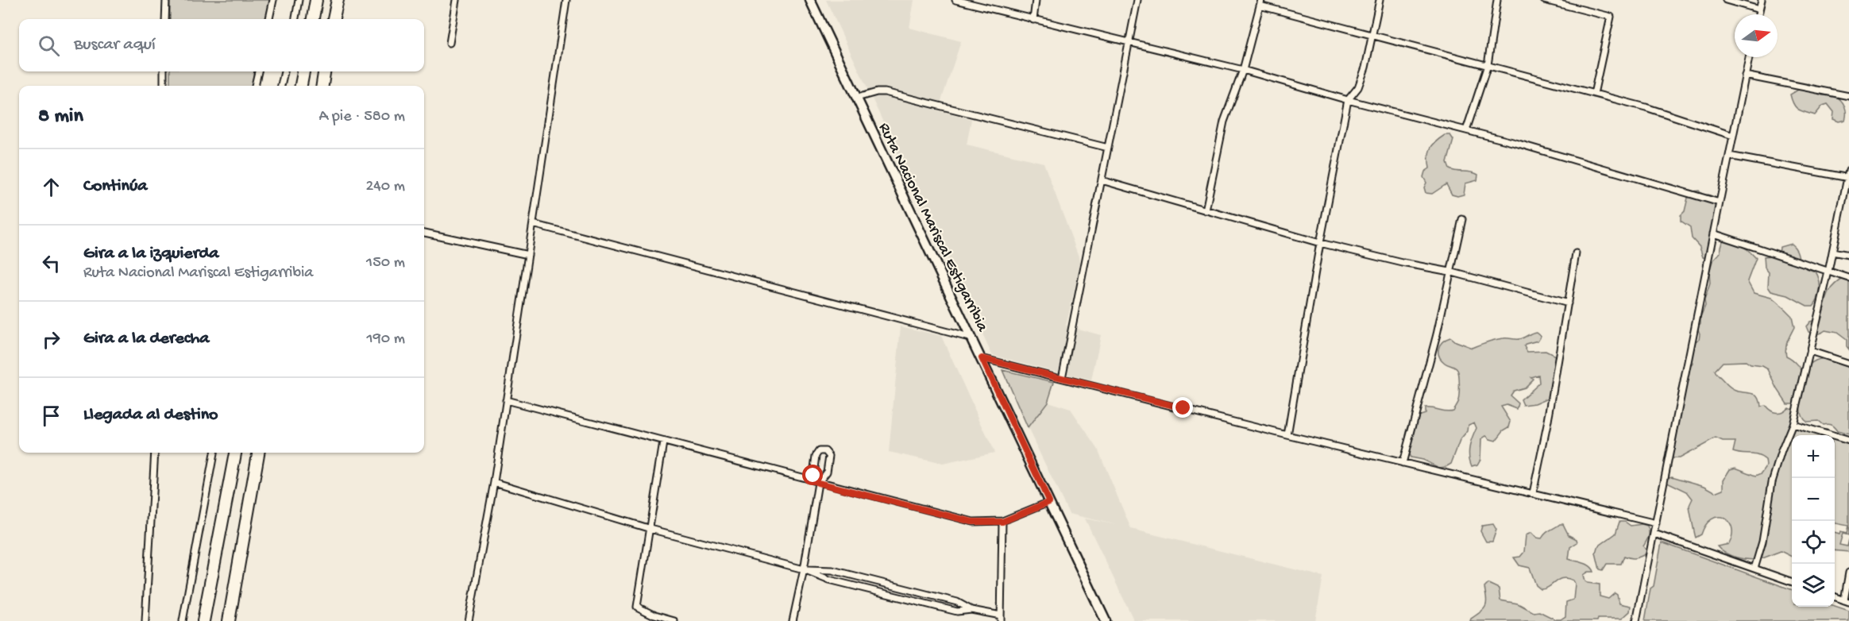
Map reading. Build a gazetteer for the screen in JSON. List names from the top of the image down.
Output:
{
  "streets": {
    "main road": ["Ruta Nacional Mariscal Estigarribia"]
  },
  "north": "right",
  "page": {
    "search": "Buscar aquí",
    "heading": ["8 min", "A pie · 580 m"],
    "list": [
      ["Continúa", "240 m"],
      ["Gira a la izquierda", "Ruta Nacional Mariscal Estigarribia", "150 m"],
      ["Gira a la derecha", "190 m"],
      "Llegada al destino"
    ],
    "map_buttons": ["+", "−"]
  }
}
